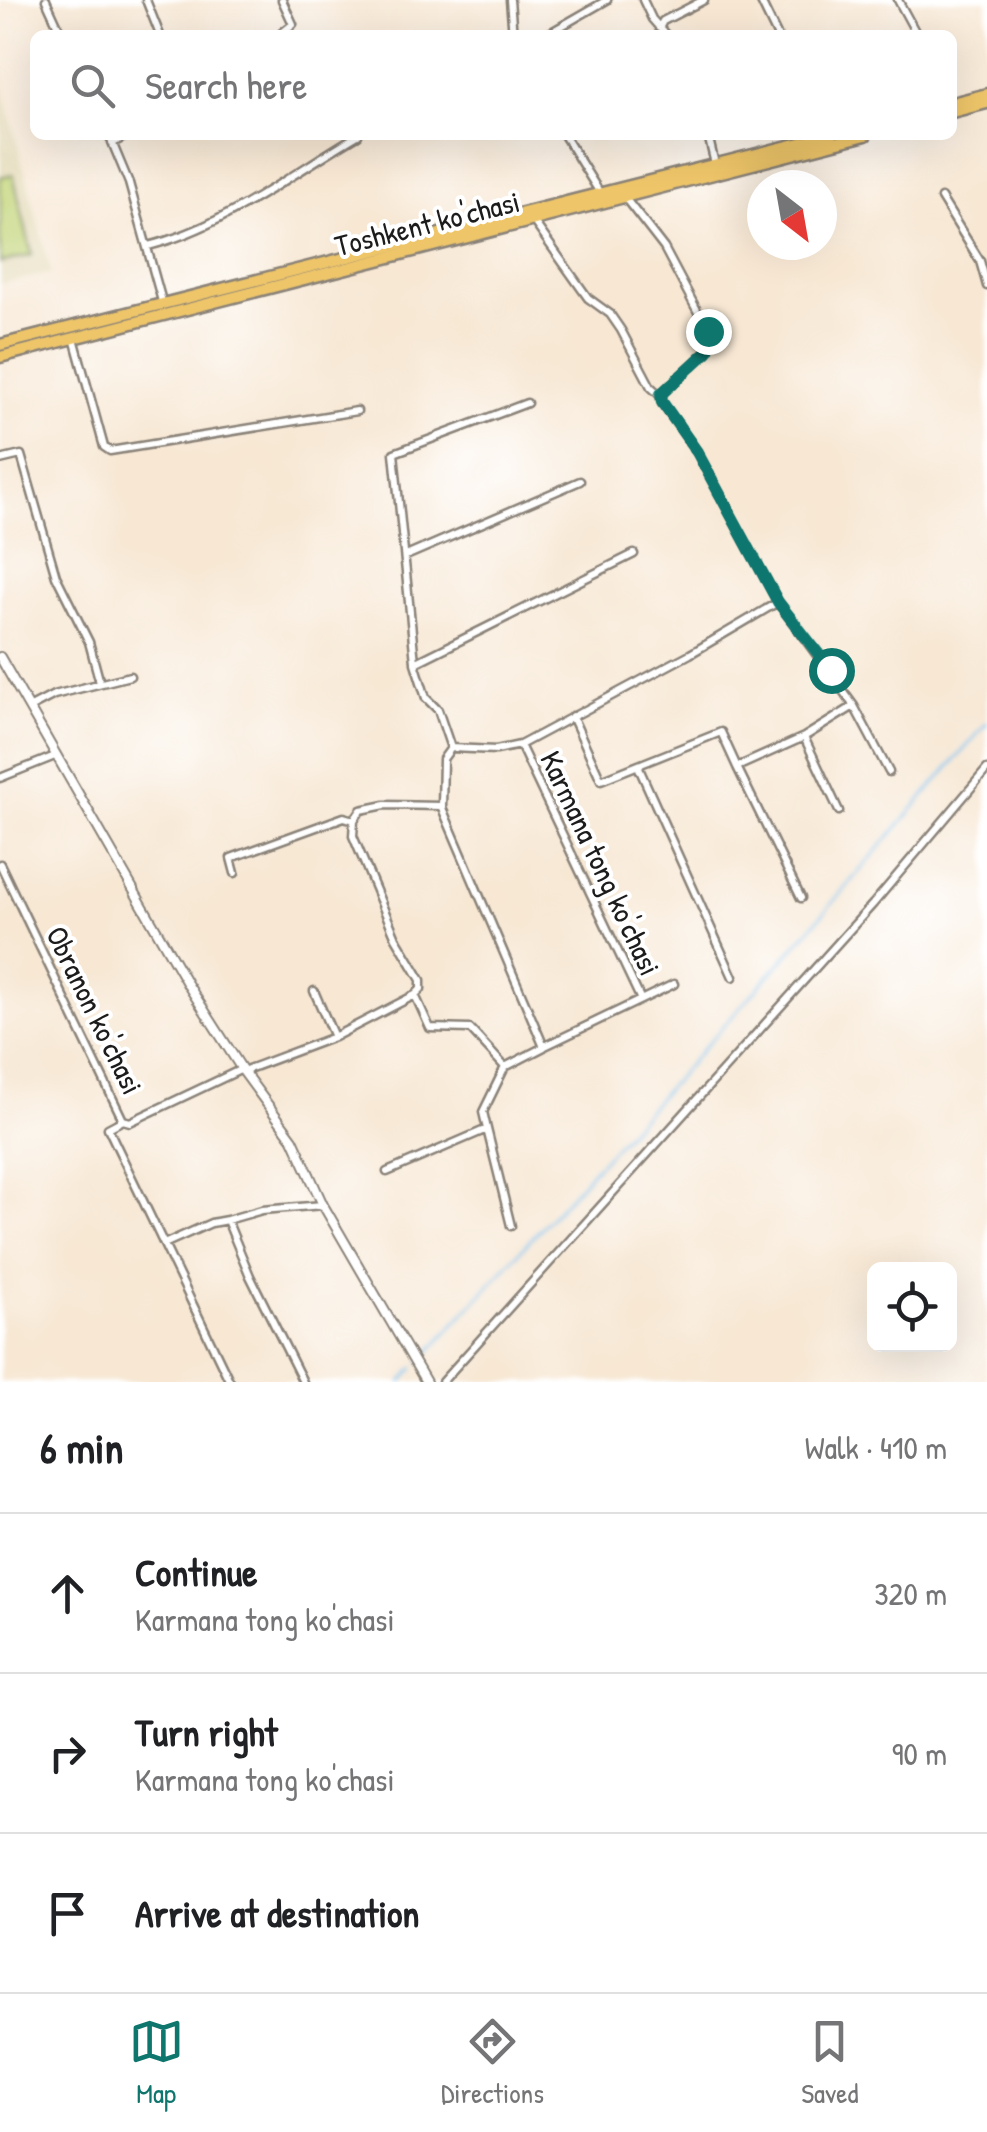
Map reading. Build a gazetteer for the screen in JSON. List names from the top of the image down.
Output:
{
  "streets": {
    "highway": ["Toshkent ko'chasi"],
    "street": ["Karmana tong ko'chasi", "Obranon ko'chasi"]
  },
  "north": "bottom right",
  "page": {
    "search": "Search here",
    "heading": ["6 min", "Walk · 410 m"],
    "list": [
      ["Continue", "Karmana tong ko'chasi", "320 m"],
      ["Turn right", "Karmana tong ko'chasi", "90 m"],
      "Arrive at destination"
    ],
    "nav": ["Map", "Directions", "Saved"]
  }
}
